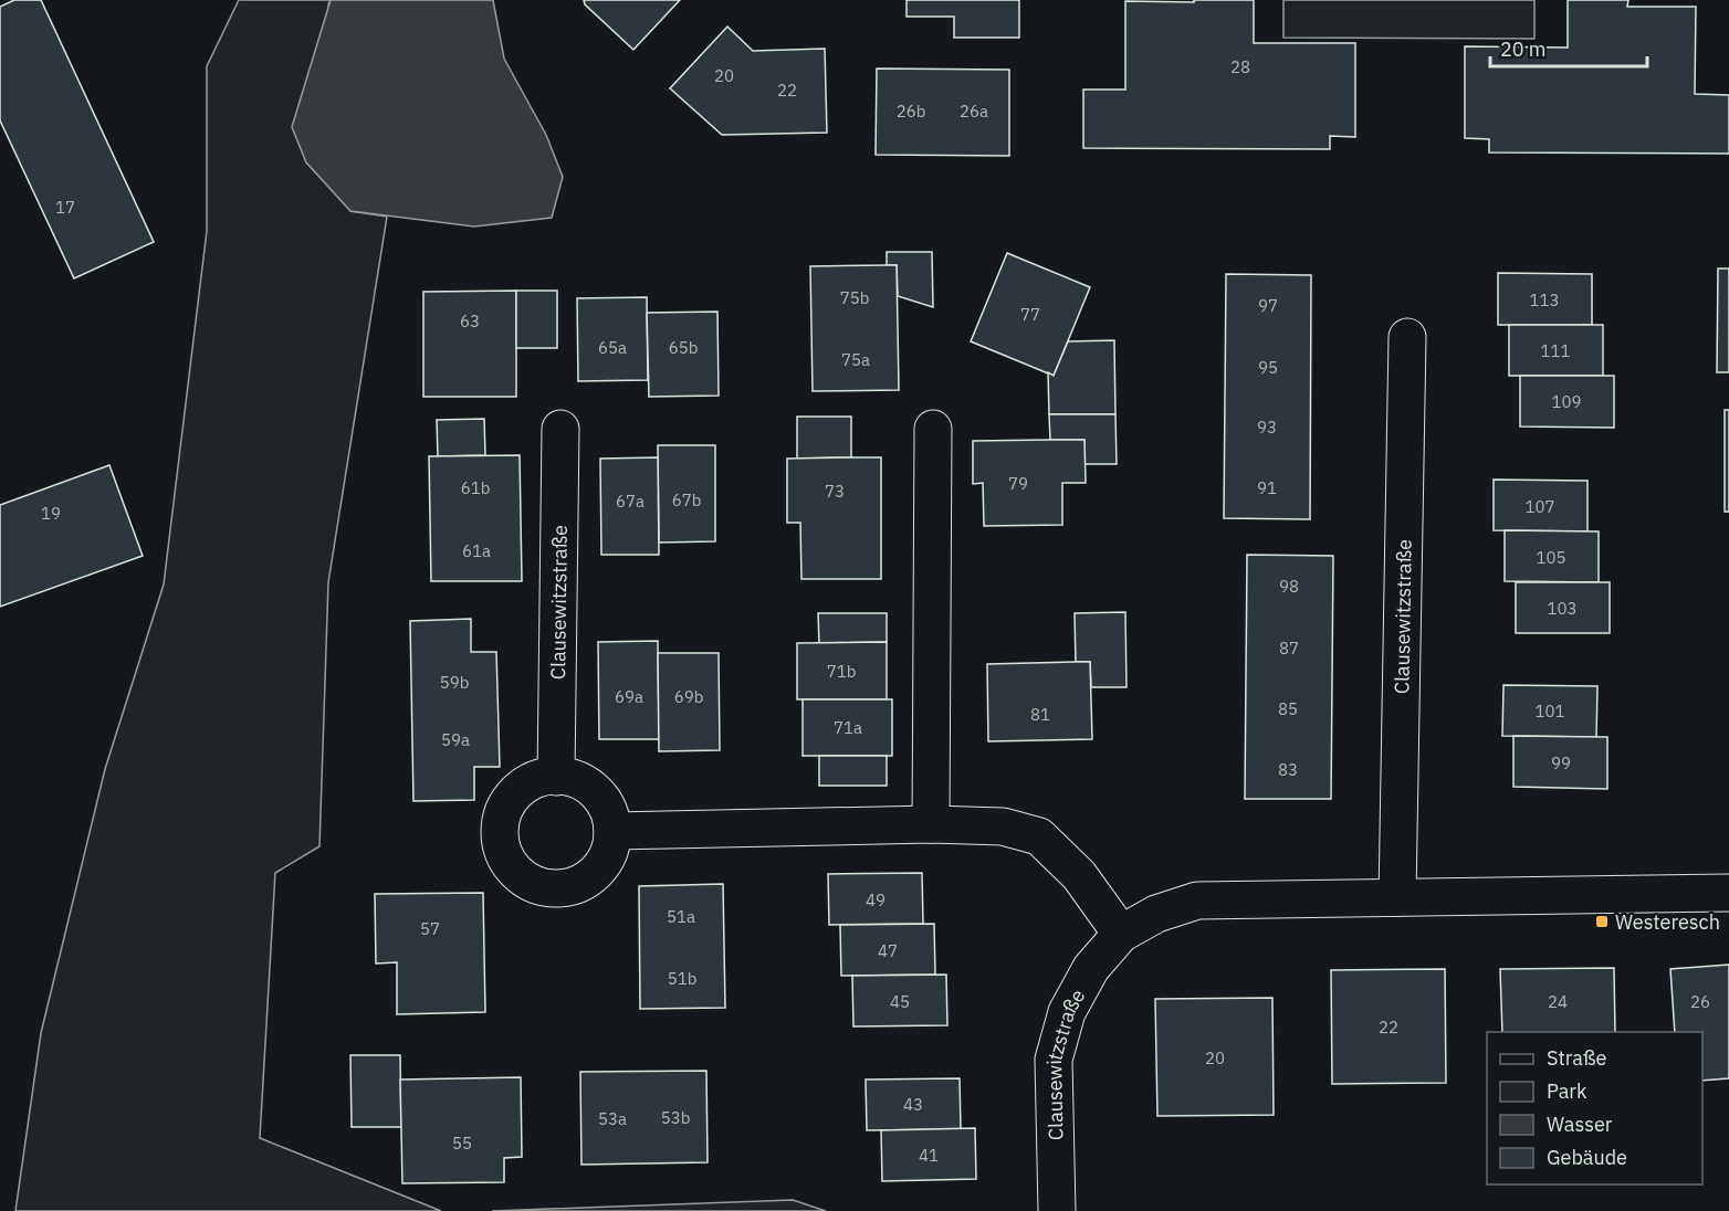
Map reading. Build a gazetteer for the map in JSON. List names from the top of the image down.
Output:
{
  "streets": {
    "street": ["Clausewitzstraße"]
  },
  "places": {
    "transit": ["Westeresch"]
  },
  "house_numbers": [
    "28",
    "20",
    "22",
    "26b",
    "26a",
    "17",
    "75b",
    "113",
    "97",
    "77",
    "63",
    "65a",
    "65b",
    "111",
    "75a",
    "95",
    "109",
    "93",
    "79",
    "61b",
    "91",
    "73",
    "67b",
    "67a",
    "107",
    "19",
    "61a",
    "105",
    "98",
    "103",
    "87",
    "71b",
    "59b",
    "69a",
    "69b",
    "85",
    "101",
    "81",
    "71a",
    "59a",
    "99",
    "83",
    "49",
    "51a",
    "57",
    "47",
    "51b",
    "45",
    "24",
    "26",
    "22",
    "20",
    "43",
    "53b",
    "53a",
    "55",
    "41"
  ],
  "legend": [
    "Straße",
    "Park",
    "Wasser",
    "Gebäude"
  ],
  "scale_bar": "20 m"
}
